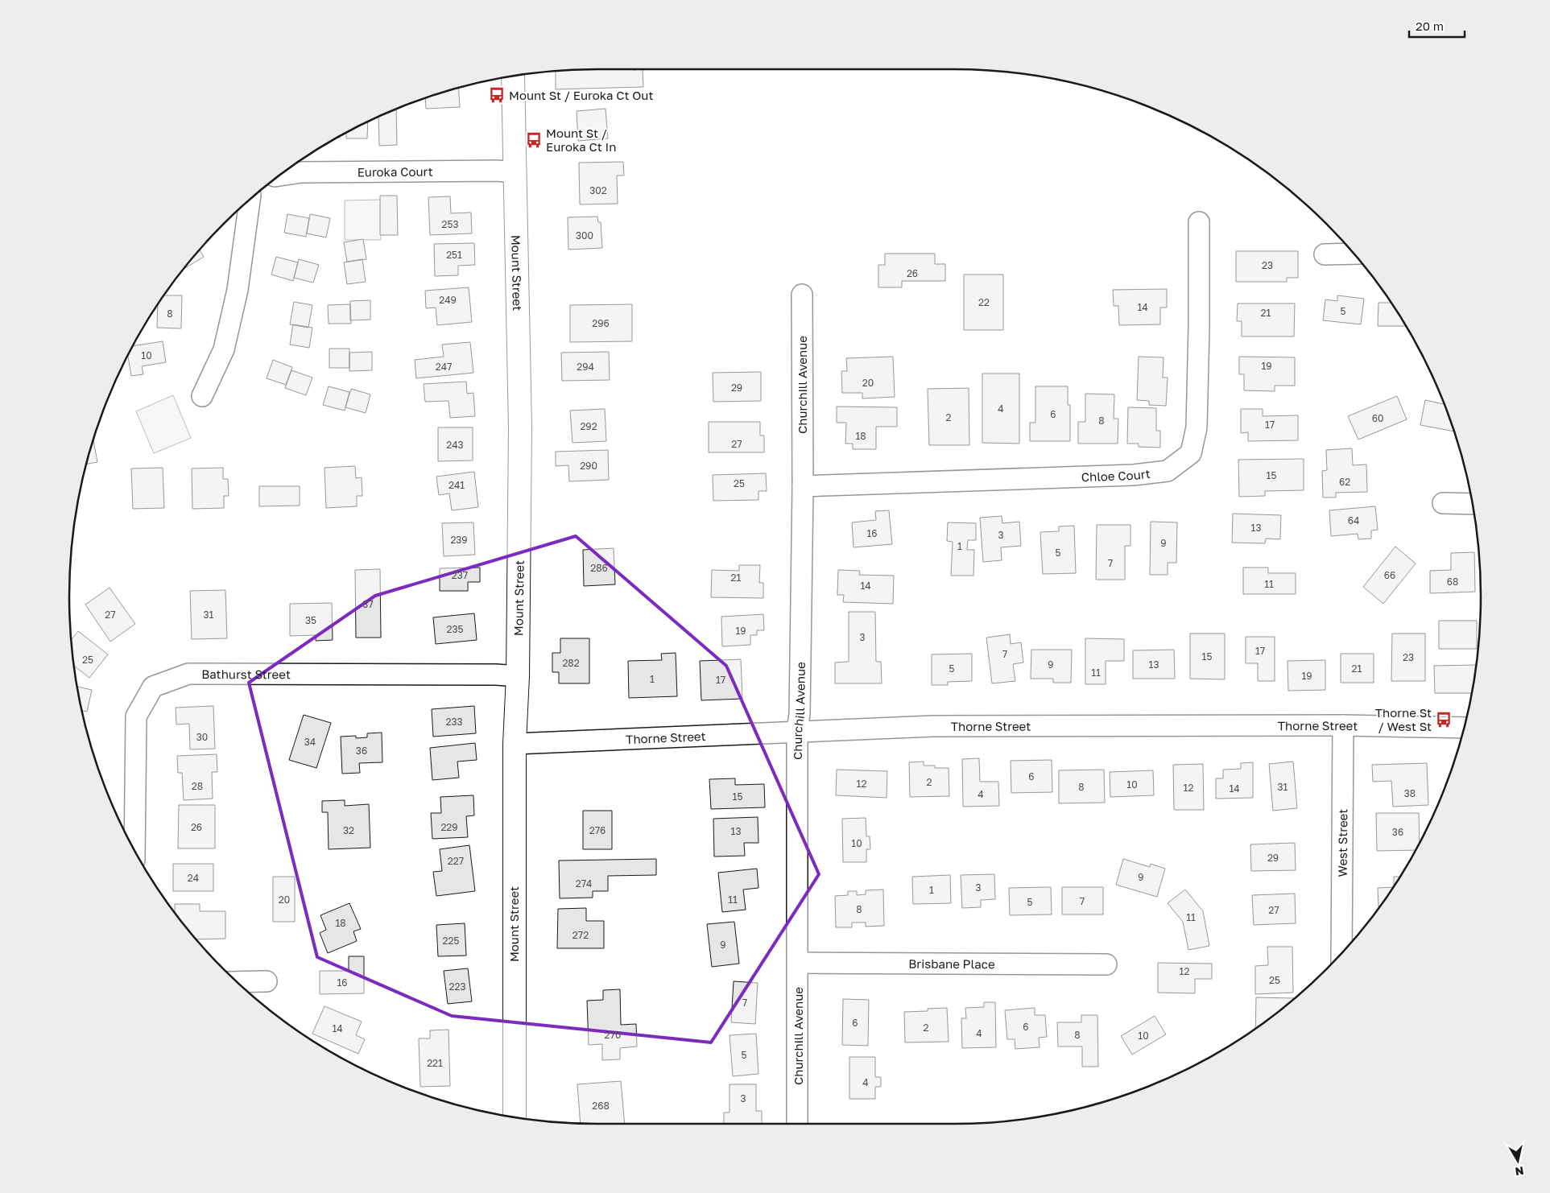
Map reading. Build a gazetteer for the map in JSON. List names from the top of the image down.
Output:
{
  "streets": {
    "highway": ["Mount Street"],
    "street": [
      "Euroka Court",
      "Churchill Avenue",
      "Chloe Court",
      "Bathurst Street",
      "Thorne Street",
      "West Street",
      "Brisbane Place"
    ]
  },
  "crossings": [
    ["Euroka Court", "Mount Street"],
    ["Mount Street", "Bathurst Street"],
    ["Mount Street", "Thorne Street"],
    ["Churchill Avenue", "Chloe Court"],
    ["Churchill Avenue", "Thorne Street"],
    ["Churchill Avenue", "Brisbane Place"],
    ["Thorne Street", "West Street"]
  ],
  "places": {
    "bus stop": ["Mount St / Euroka Ct Out", "Mount St / Euroka Ct In", "Thorne St / West St"]
  },
  "house_numbers": [
    "302",
    "253",
    "300",
    "251",
    "23",
    "26",
    "249",
    "22",
    "14",
    "5",
    "21",
    "8",
    "296",
    "10",
    "19",
    "247",
    "294",
    "20",
    "29",
    "4",
    "6",
    "2",
    "60",
    "8",
    "17",
    "292",
    "18",
    "27",
    "243",
    "290",
    "15",
    "62",
    "25",
    "241",
    "64",
    "13",
    "16",
    "3",
    "239",
    "9",
    "1",
    "5",
    "7",
    "286",
    "237",
    "66",
    "21",
    "68",
    "11",
    "14",
    "37",
    "27",
    "31",
    "35",
    "235",
    "19",
    "3",
    "17",
    "7",
    "15",
    "23",
    "25",
    "282",
    "9",
    "13",
    "5",
    "21",
    "11",
    "19",
    "1",
    "17",
    "233",
    "30",
    "34",
    "36",
    "6",
    "2",
    "12",
    "10",
    "28",
    "8",
    "31",
    "12",
    "14",
    "38",
    "4",
    "15",
    "26",
    "229",
    "32",
    "276",
    "13",
    "36",
    "10",
    "29",
    "227",
    "9",
    "24",
    "274",
    "3",
    "1",
    "20",
    "11",
    "7",
    "5",
    "8",
    "27",
    "11",
    "18",
    "272",
    "225",
    "9",
    "12",
    "25",
    "16",
    "223",
    "7",
    "6",
    "6",
    "2",
    "14",
    "4",
    "270",
    "8",
    "10",
    "5",
    "221",
    "4",
    "3",
    "268"
  ],
  "scale_bar": "20 m",
  "north": "bottom"
}
